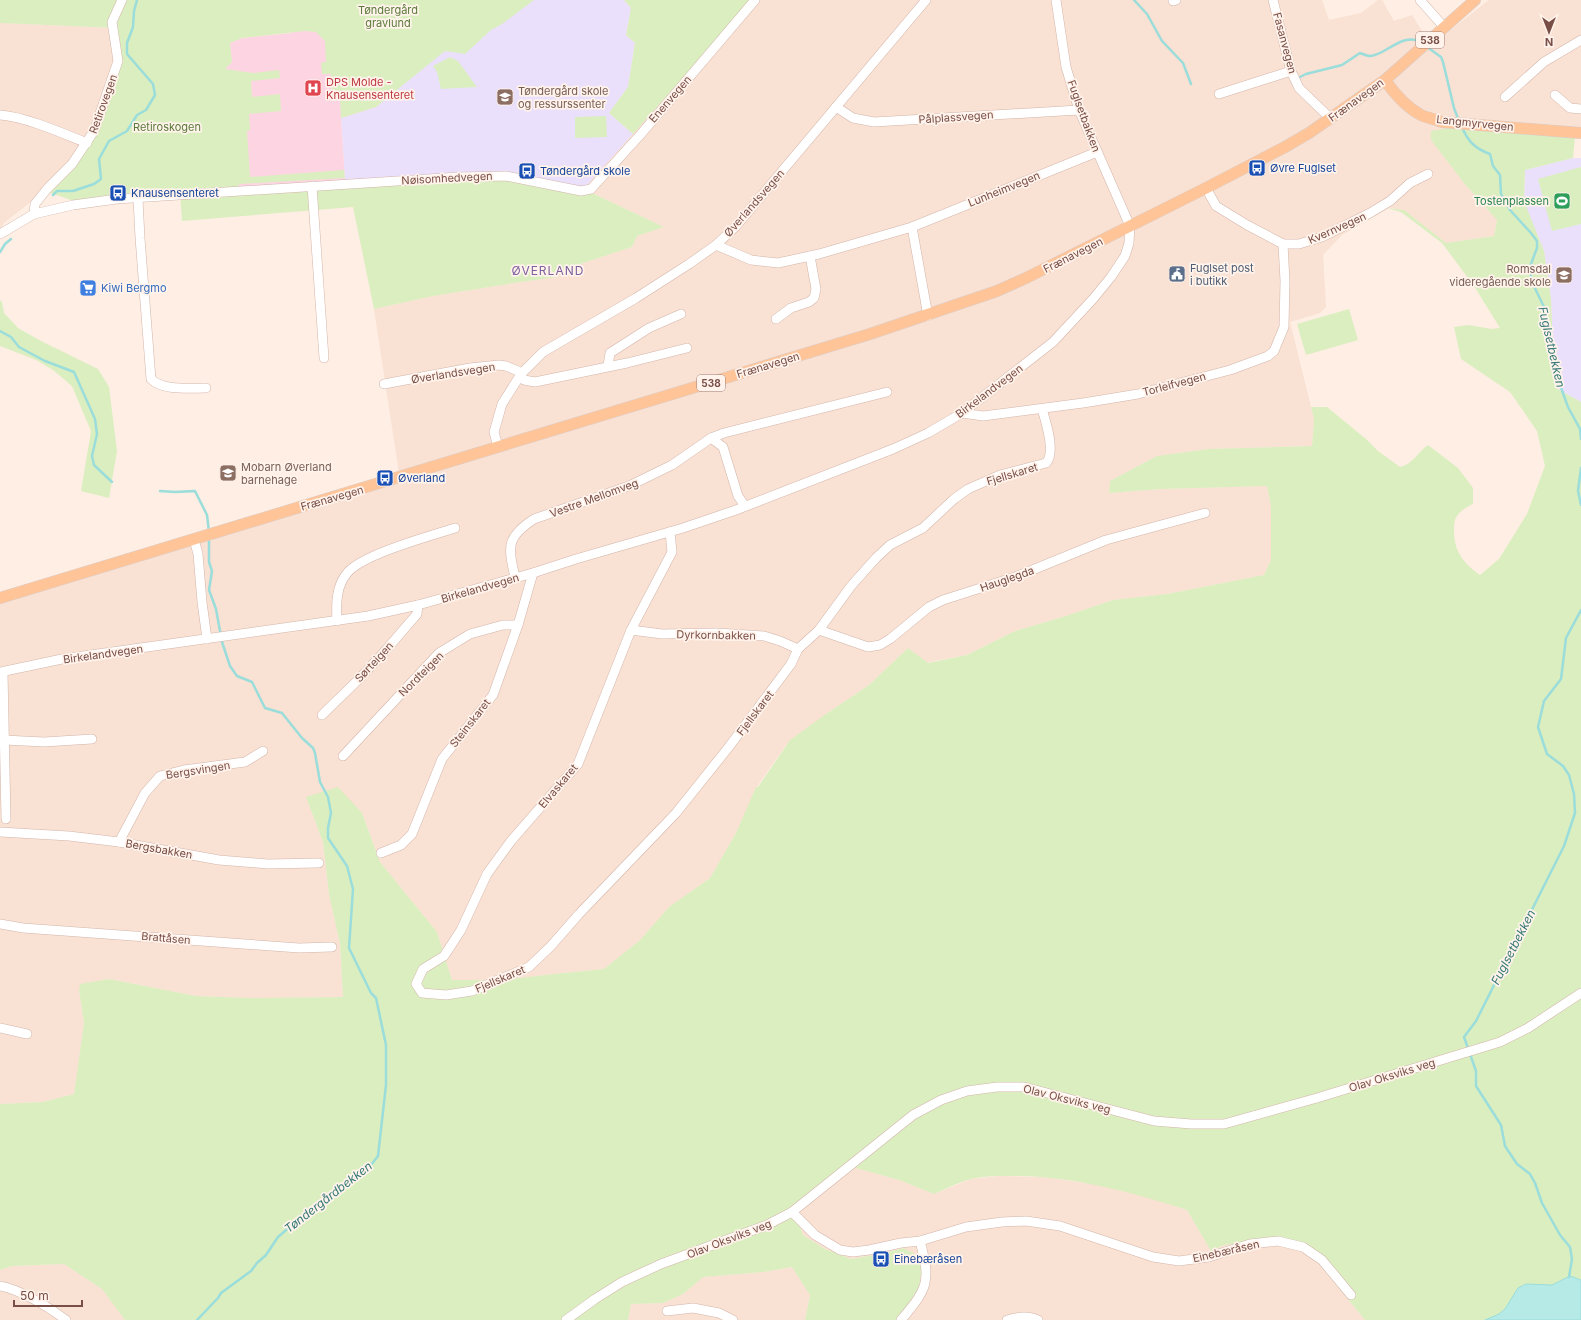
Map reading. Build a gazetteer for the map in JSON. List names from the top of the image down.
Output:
{
  "streets": {
    "main road": ["538", "Frænavegen", "Langmyrvegen"],
    "street": [
      "Fasanvegen",
      "Enenvegen",
      "Retirovegen",
      "Fuglsetbakken",
      "Pålplassvegen",
      "Nøisomhedvegen",
      "Lunheimvegen",
      "Øverlandsvegen",
      "Kvernvegen",
      "Torleifvegen",
      "Birkelandvegen",
      "Fjellskaret",
      "Vestre Mellomveg",
      "Hauglegda",
      "Dyrkornbakken",
      "Sørteigen",
      "Nordteigen",
      "Steinskaret",
      "Bergsvingen",
      "Elvaskaret",
      "Bergsbakken",
      "Brattåsen",
      "Olav Oksviks veg",
      "Einebæråsen"
    ]
  },
  "crossings": [
    ["Fasanvegen", "Frænavegen"],
    ["Enenvegen", "Nøisomhedvegen"],
    ["Frænavegen", "Fuglsetbakken"],
    ["Frænavegen", "Langmyrvegen"],
    ["Frænavegen", "Øverlandsvegen"],
    ["Frænavegen", "Birkelandvegen"],
    ["Retirovegen", "Nøisomhedvegen"],
    ["Fuglsetbakken", "Pålplassvegen"],
    ["Fuglsetbakken", "Lunheimvegen"],
    ["Fuglsetbakken", "Birkelandvegen"],
    ["Pålplassvegen", "Øverlandsvegen"],
    ["Lunheimvegen", "Øverlandsvegen"],
    ["Kvernvegen", "Torleifvegen"],
    ["Torleifvegen", "Birkelandvegen"],
    ["Torleifvegen", "Fjellskaret"],
    ["Birkelandvegen", "Vestre Mellomveg"],
    ["Birkelandvegen", "Sørteigen"],
    ["Birkelandvegen", "Steinskaret"],
    ["Birkelandvegen", "Elvaskaret"],
    ["Fjellskaret", "Hauglegda"],
    ["Fjellskaret", "Dyrkornbakken"],
    ["Fjellskaret", "Elvaskaret"],
    ["Dyrkornbakken", "Elvaskaret"],
    ["Nordteigen", "Steinskaret"],
    ["Bergsvingen", "Bergsbakken"],
    ["Olav Oksviks veg", "Einebæråsen"]
  ],
  "districts": ["ØVERLAND"],
  "water": ["Fuglsetbekken", "Tøndergårdbekken"],
  "parks": ["Tøndergård gravlund", "Retiroskogen"],
  "places": {
    "hospital": ["DPS Molde - Knausensenteret"],
    "school or university": ["Tøndergård skole og ressurssenter", "Romsdal videregående skole", "Mobarn Øverland barnehage"],
    "bus stop": [
      "Øvre Fuglset",
      "Tøndergård skole",
      "Knausensenteret",
      "Øverland",
      "Einebæråsen"
    ],
    "sports": ["Tostenplassen"],
    "public building": ["Fuglset post i butikk"],
    "supermarket": ["Kiwi Bergmo"]
  },
  "scale_bar": "50 m",
  "north": "bottom"
}
